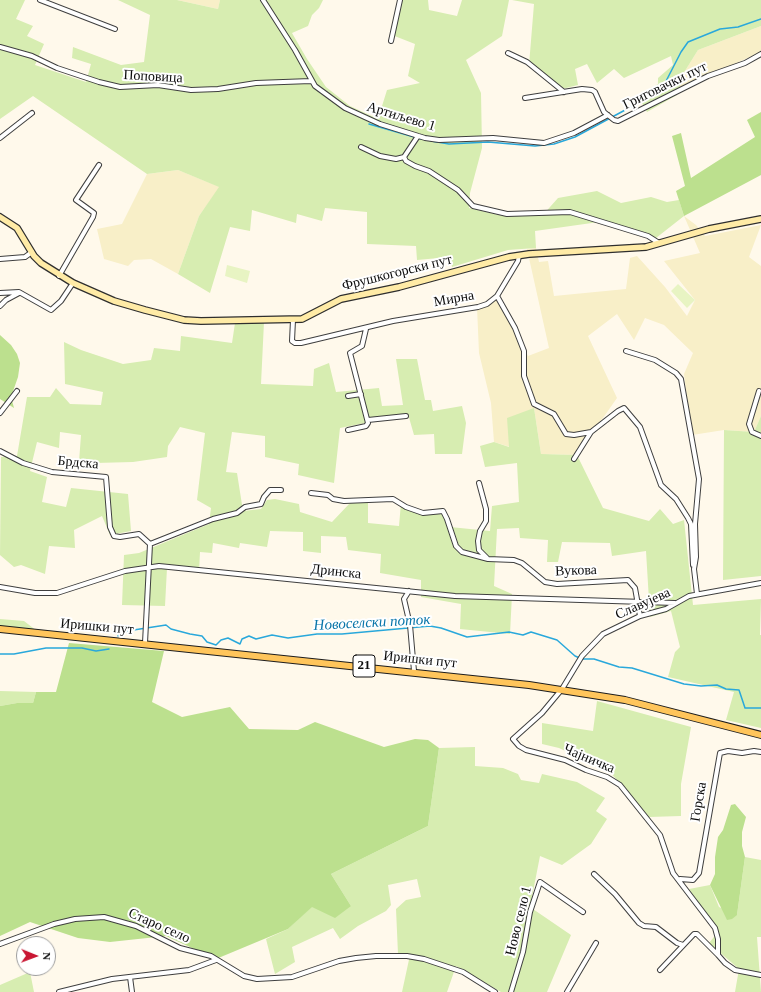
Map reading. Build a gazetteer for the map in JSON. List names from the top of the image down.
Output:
{
  "streets": {
    "main road": ["Иришки пут", "21"],
    "street": [
      "Поповица",
      "Григовачки пут",
      "Артиљево 1",
      "Фрушкогорски пут",
      "Мирна",
      "Брдска",
      "Вукова",
      "Дринска",
      "Славујева",
      "Чајничка",
      "Горска",
      "Ново село 1",
      "Старо село"
    ]
  },
  "crossings": [
    ["Поповица", "Артиљево 1"],
    ["Григовачки пут", "Артиљево 1"],
    ["Фрушкогорски пут", "Мирна"],
    ["Вукова", "Дринска"],
    ["Вукова", "Славујева"],
    ["Дринска", "Славујева"],
    ["Славујева", "Иришки пут"],
    ["Славујева", "Чајничка"],
    ["Чајничка", "Горска"]
  ],
  "water": ["Новоселски поток"],
  "north": "right"
}
